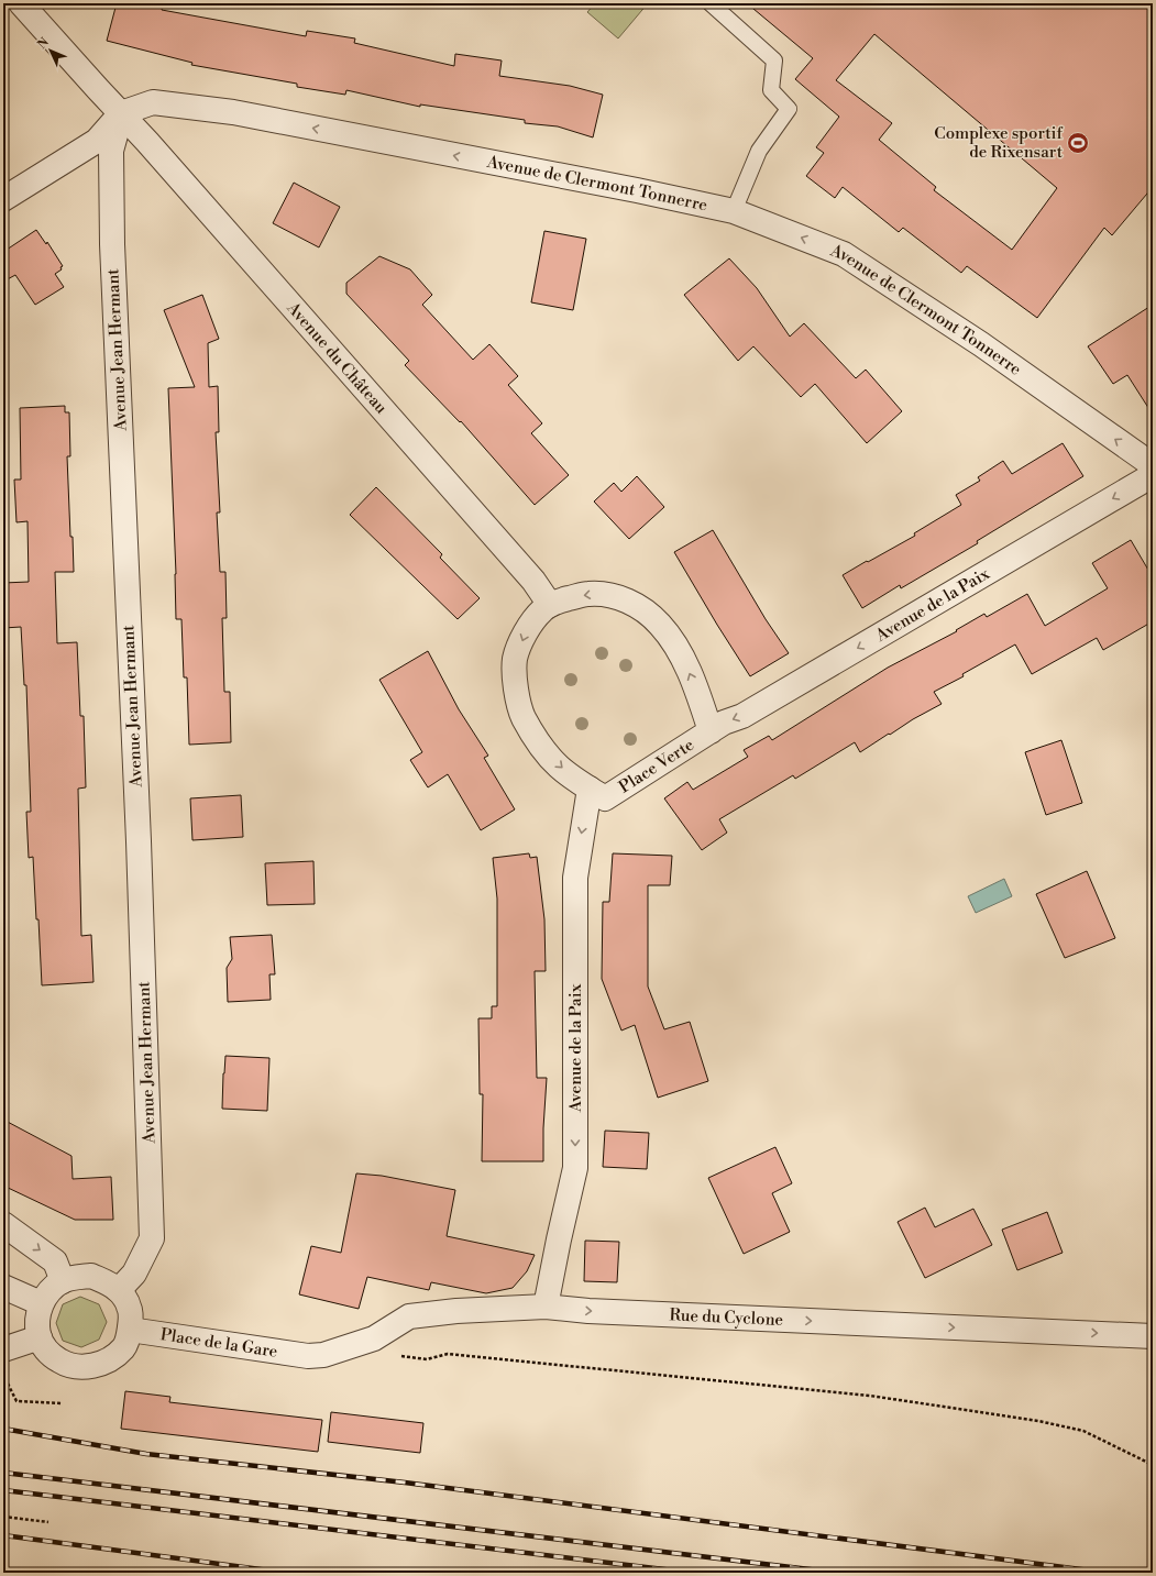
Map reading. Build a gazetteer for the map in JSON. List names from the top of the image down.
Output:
{
  "streets": {
    "street": [
      "Avenue de Clermont Tonnerre",
      "Avenue Jean Hermant",
      "Avenue du Château",
      "Avenue de la Paix",
      "Place Verte",
      "Rue du Cyclone",
      "Place de la Gare"
    ]
  },
  "crossings": [
    ["Avenue de Clermont Tonnerre", "Avenue Jean Hermant"],
    ["Avenue de Clermont Tonnerre", "Avenue du Château"],
    ["Avenue Jean Hermant", "Avenue du Château"],
    ["Avenue Jean Hermant", "Place de la Gare"],
    ["Avenue du Château", "Place Verte"],
    ["Avenue de la Paix", "Place Verte"],
    ["Avenue de la Paix", "Rue du Cyclone"],
    ["Rue du Cyclone", "Place de la Gare"]
  ],
  "one_way": ["Avenue de Clermont Tonnerre", "Avenue de la Paix", "Rue du Cyclone"],
  "places": {
    "sports": ["Complexe sportif de Rixensart"]
  },
  "north": "top left"
}
